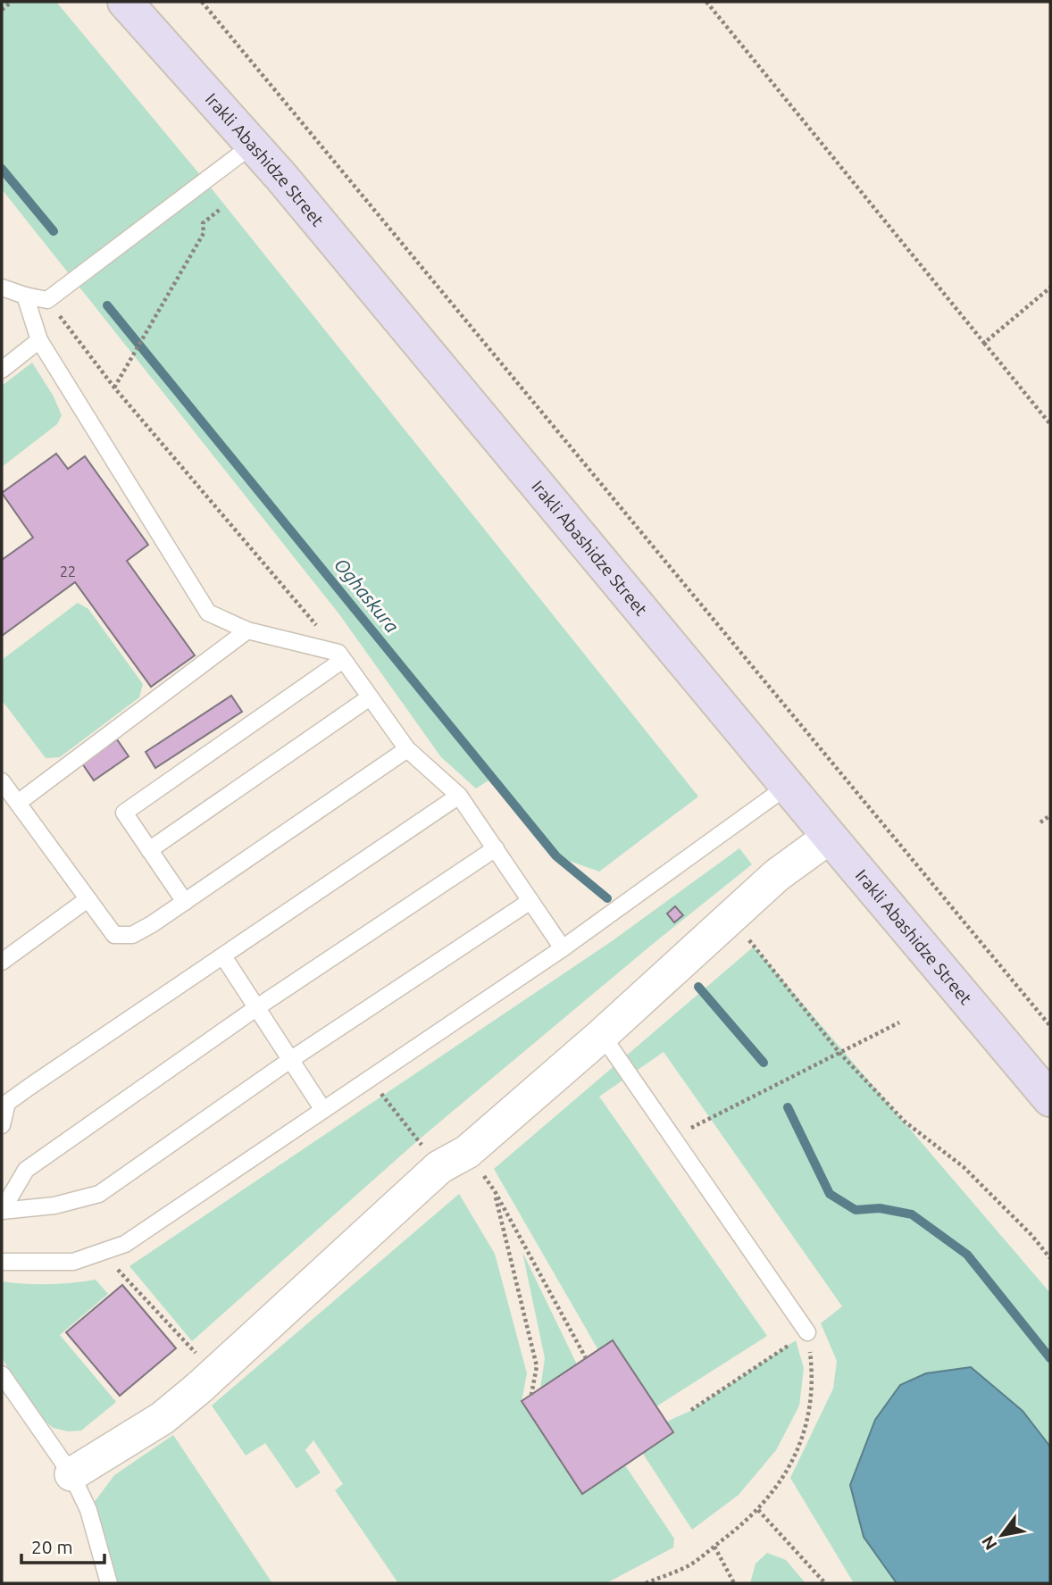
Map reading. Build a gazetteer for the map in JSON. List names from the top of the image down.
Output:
{
  "streets": {
    "main road": ["Irakli Abashidze Street"]
  },
  "water": ["Oghaskura"],
  "house_numbers": ["22"],
  "scale_bar": "20 m",
  "north": "bottom left"
}
